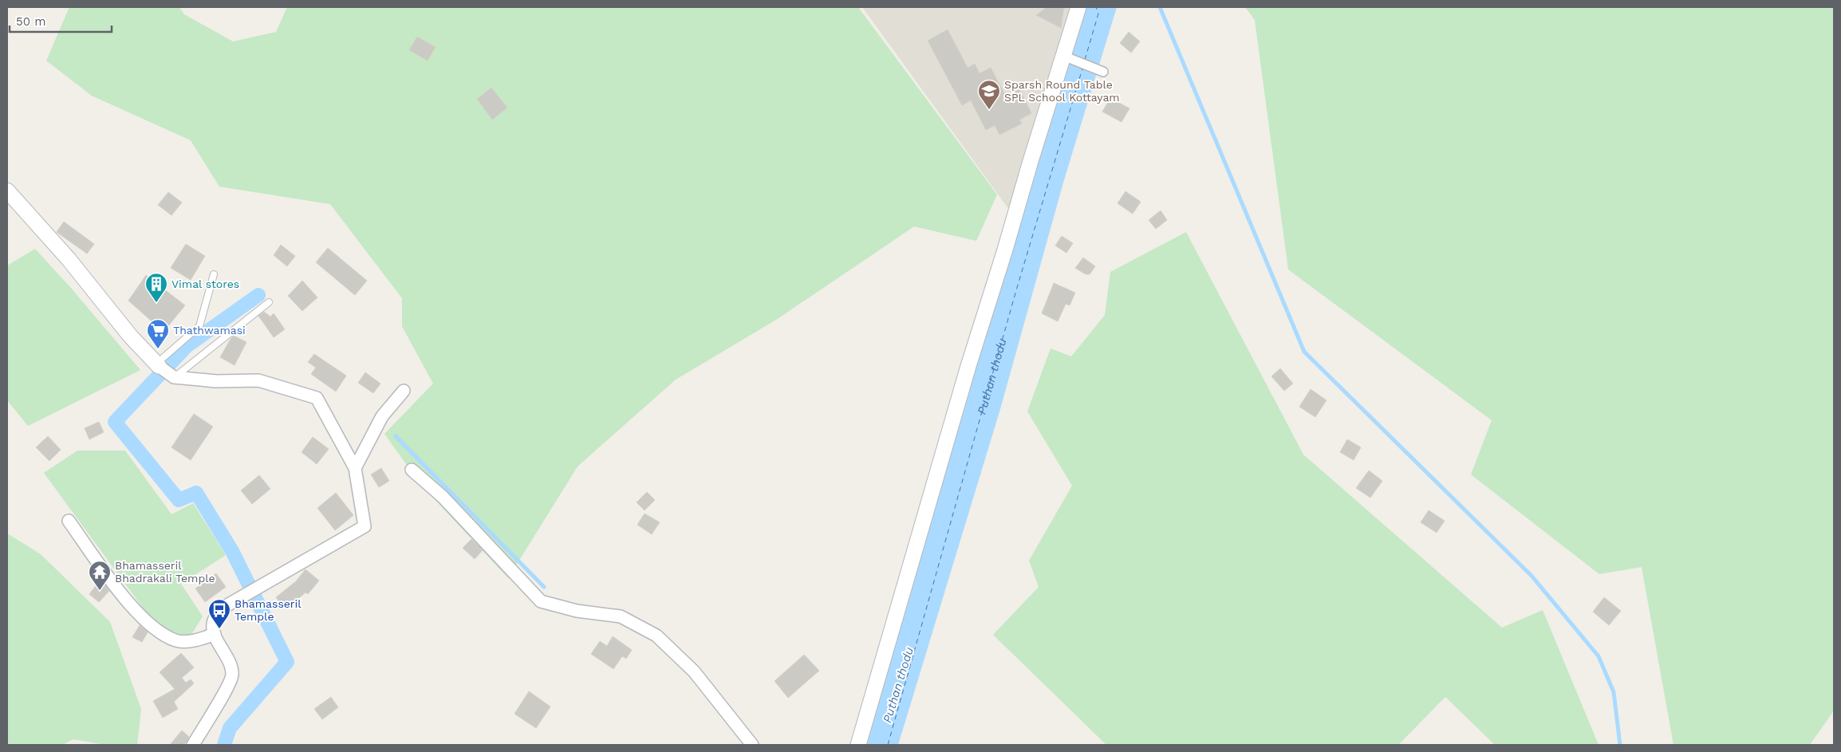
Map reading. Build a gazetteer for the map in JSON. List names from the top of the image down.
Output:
{
  "water": ["Puthan thodu"],
  "places": {
    "school or university": ["Sparsh Round Table SPL School Kottayam"],
    "building": ["Vimal stores"],
    "supermarket": ["Thathwamasi"],
    "temple": ["Bhamasseril Bhadrakali Temple"],
    "bus stop": ["Bhamasseril Temple"]
  },
  "scale_bar": "50 m"
}
